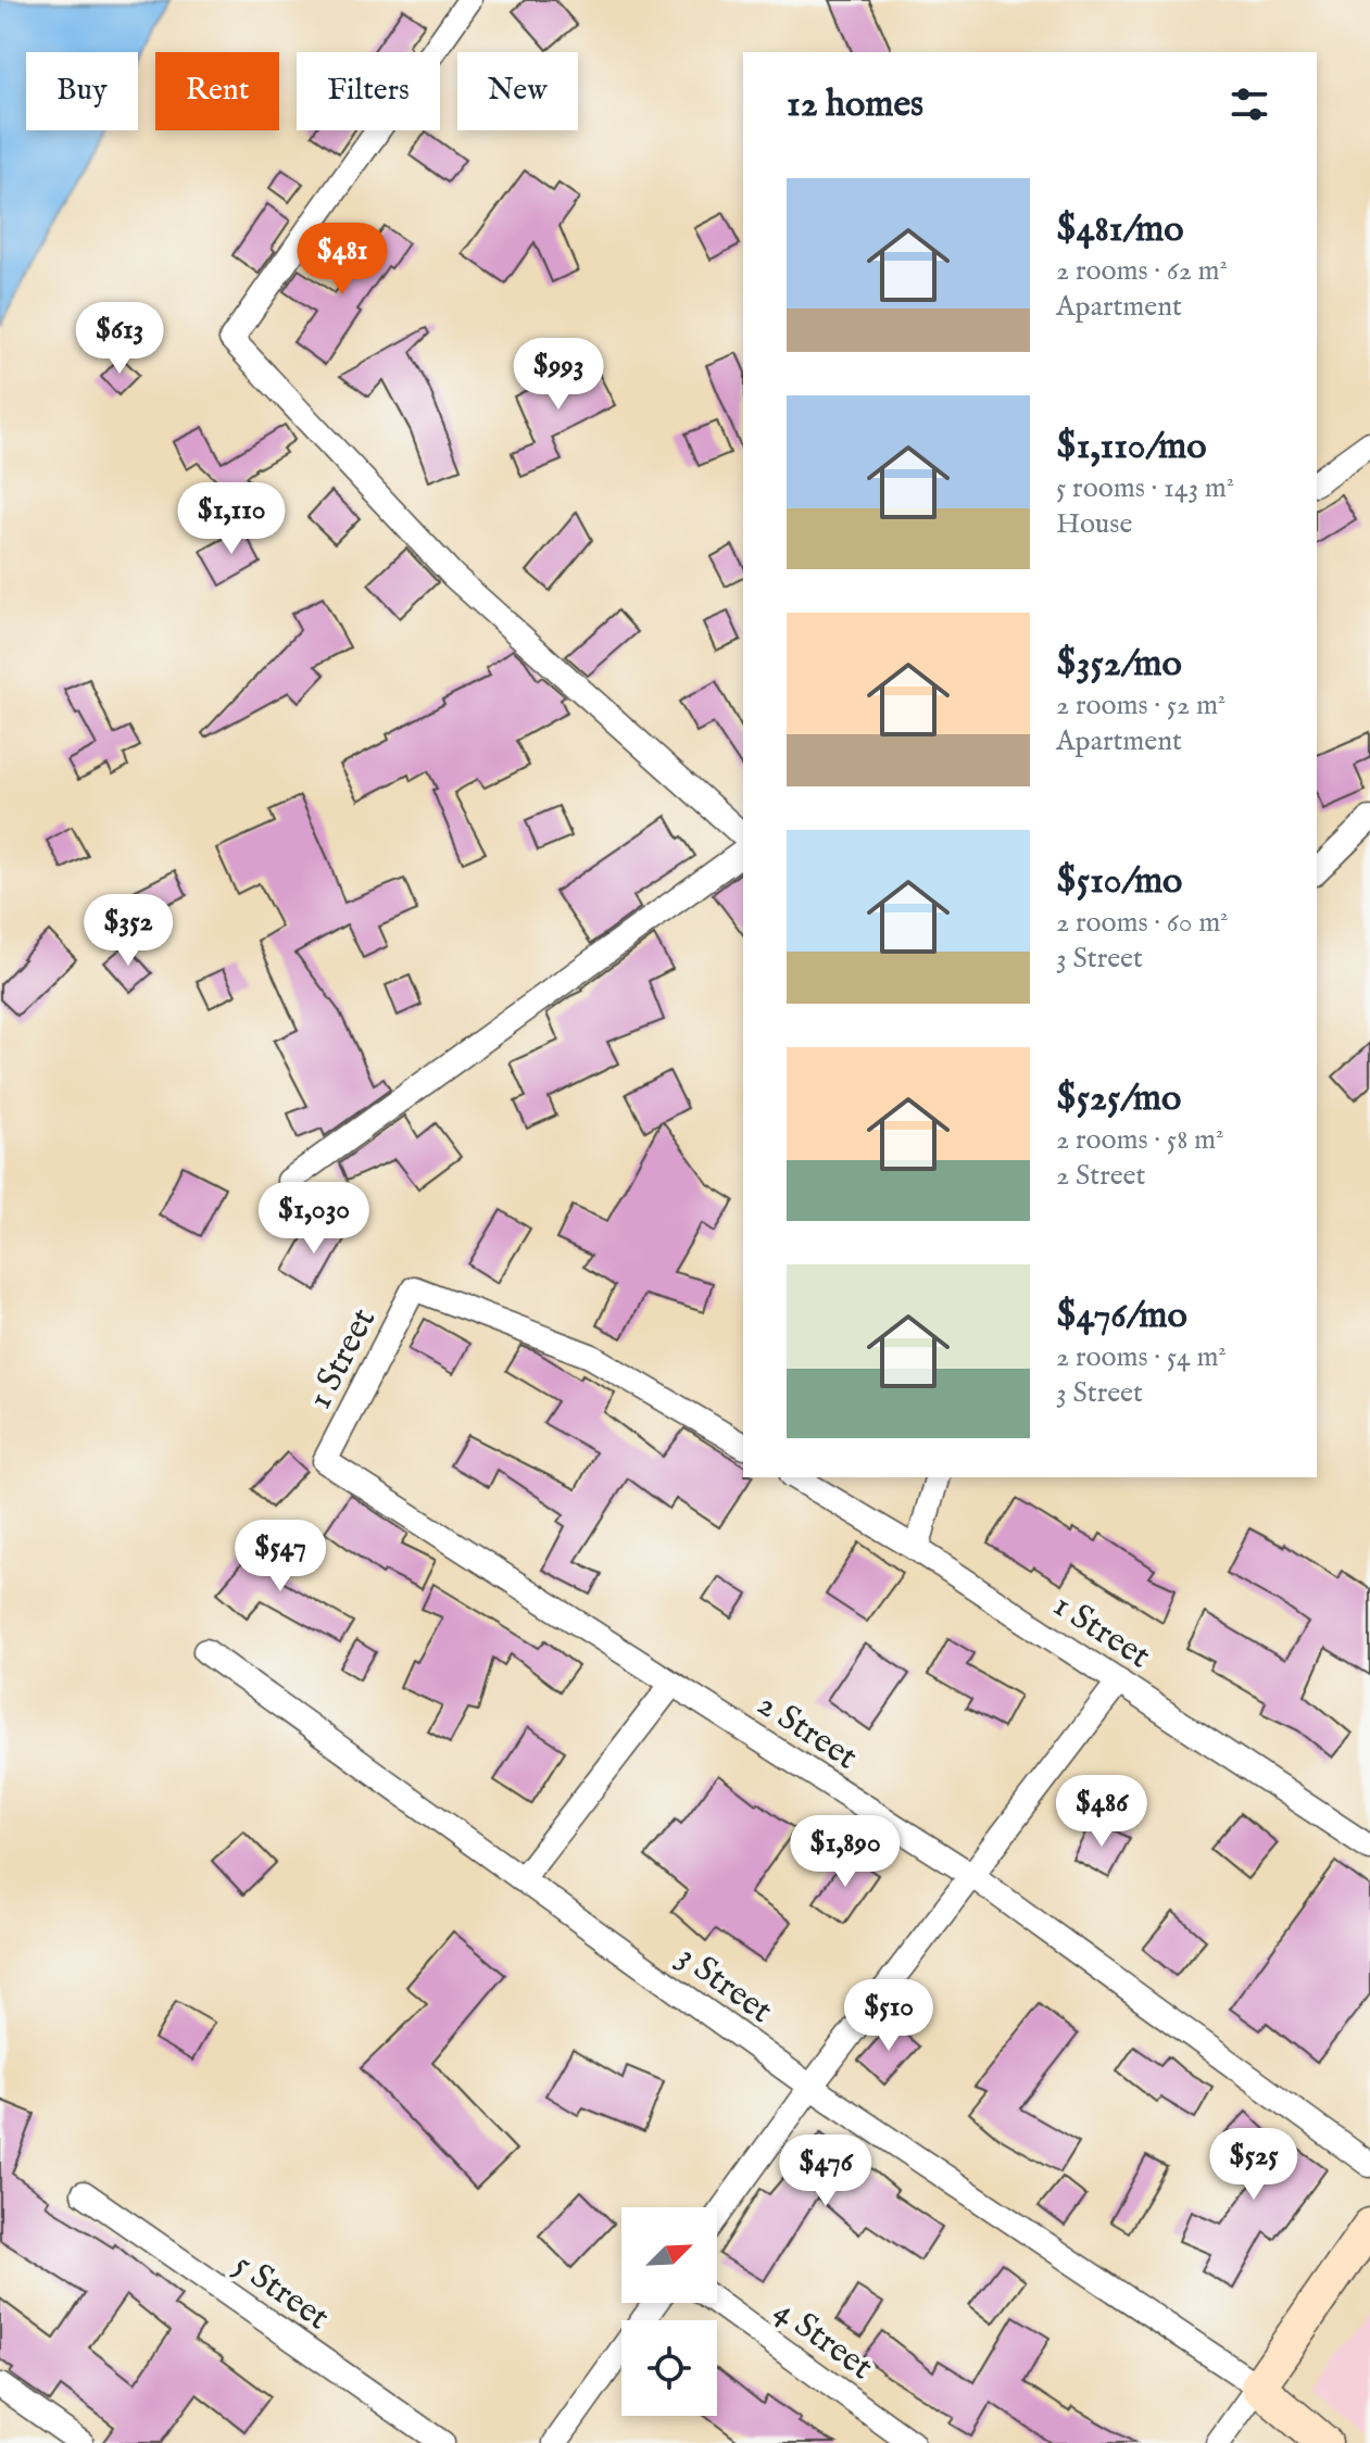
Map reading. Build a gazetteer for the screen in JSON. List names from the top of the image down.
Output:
{
  "streets": {
    "street": [
      "1 Street",
      "2 Street",
      "3 Street",
      "5 Street",
      "4 Street"
    ]
  },
  "crossings": [
    ["1 Street", "2 Street"]
  ],
  "north": "top right",
  "page": {
    "chip": [
      "Buy",
      "Rent",
      "Filters",
      "New"
    ],
    "heading": "12 homes",
    "list": [
      {
        "name": "$481/mo",
        "note": "2 rooms · 62 m² · Apartment"
      },
      {
        "name": "$1,110/mo",
        "note": "5 rooms · 143 m² · House"
      },
      {
        "name": "$352/mo",
        "note": "2 rooms · 52 m² · Apartment"
      },
      {
        "name": "$510/mo",
        "note": "2 rooms · 60 m² · 3 Street"
      },
      {
        "name": "$525/mo",
        "note": "2 rooms · 58 m² · 2 Street"
      },
      {
        "name": "$476/mo",
        "note": "2 rooms · 54 m² · 3 Street"
      }
    ],
    "price": [
      "$481",
      "$613",
      "$993",
      "$1,110",
      "$352",
      "$1,030",
      "$547",
      "$486",
      "$1,890",
      "$510",
      "$525",
      "$476"
    ]
  }
}
